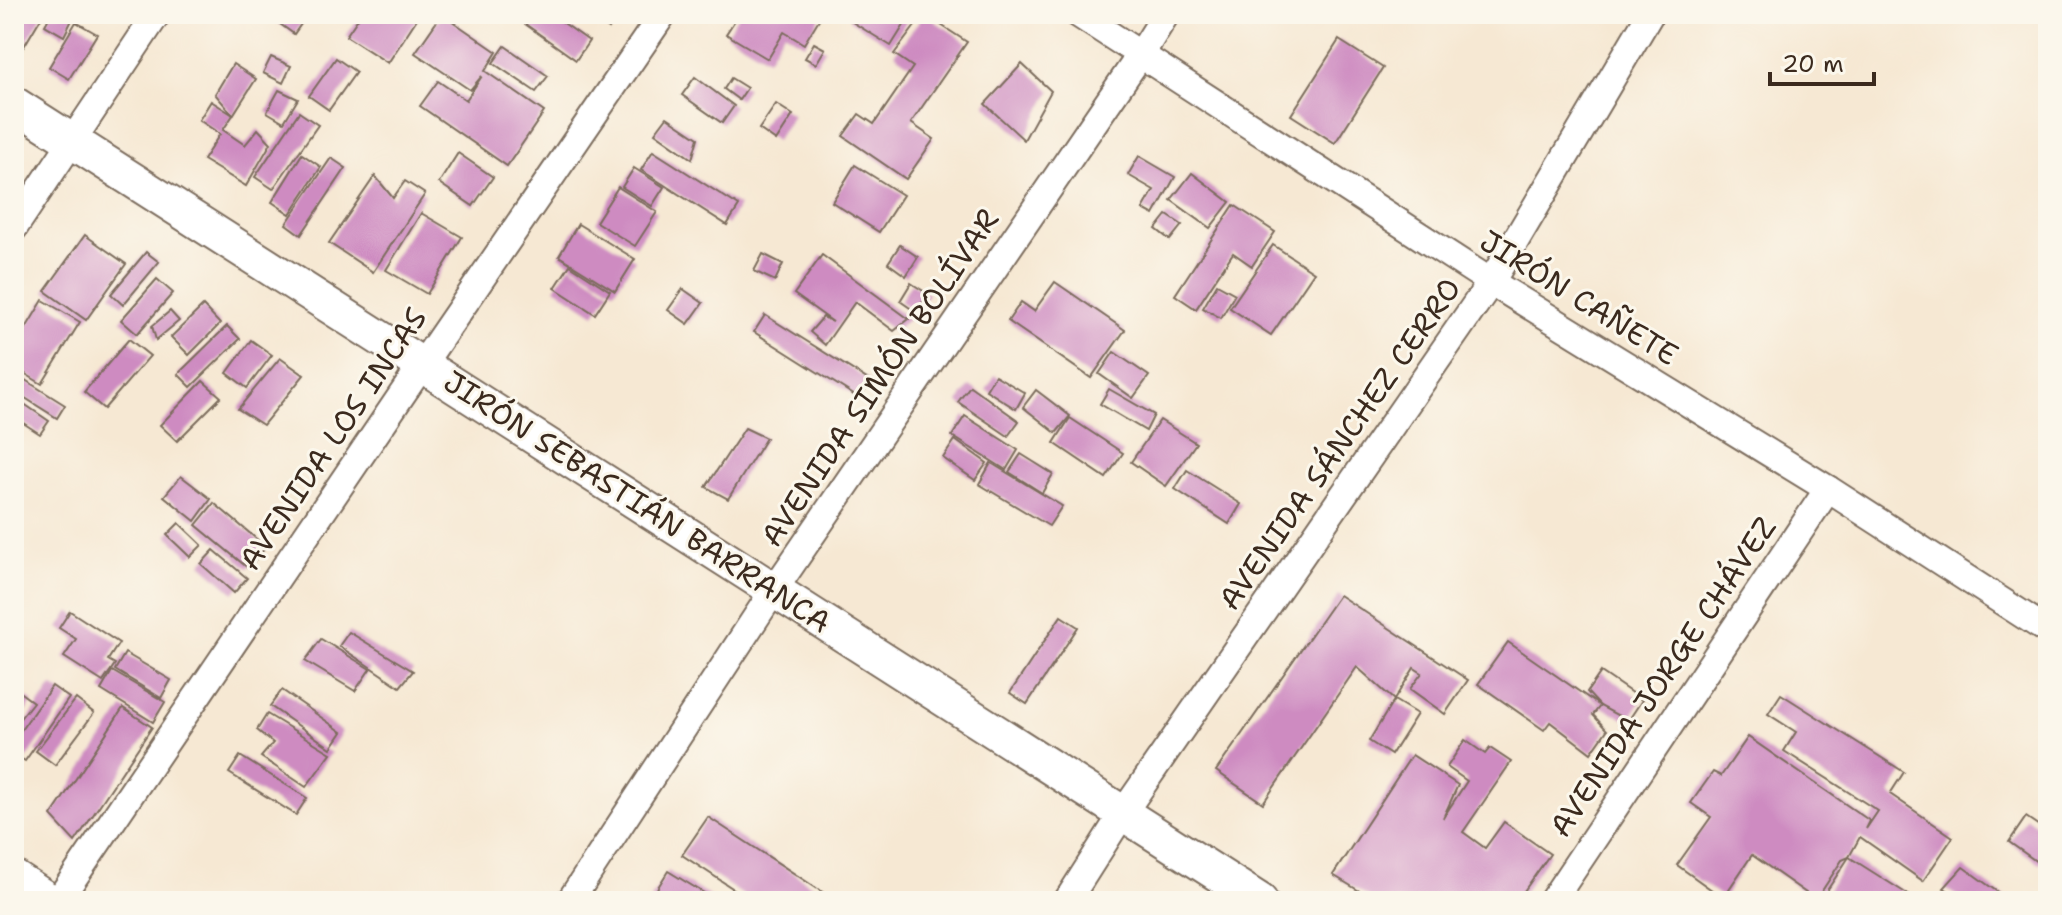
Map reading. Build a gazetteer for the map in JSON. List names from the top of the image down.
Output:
{
  "streets": {
    "street": [
      "JIRÓN CAÑETE",
      "AVENIDA SIMÓN BOLÍVAR",
      "AVENIDA LOS INCAS",
      "AVENIDA SÁNCHEZ CERRO",
      "JIRÓN SEBASTIÁN BARRANCA",
      "AVENIDA JORGE CHÁVEZ"
    ]
  },
  "crossings": [
    ["JIRÓN CAÑETE", "AVENIDA SIMÓN BOLÍVAR"],
    ["JIRÓN CAÑETE", "AVENIDA SÁNCHEZ CERRO"],
    ["JIRÓN CAÑETE", "AVENIDA JORGE CHÁVEZ"],
    ["AVENIDA SIMÓN BOLÍVAR", "JIRÓN SEBASTIÁN BARRANCA"],
    ["AVENIDA LOS INCAS", "JIRÓN SEBASTIÁN BARRANCA"],
    ["AVENIDA SÁNCHEZ CERRO", "JIRÓN SEBASTIÁN BARRANCA"]
  ],
  "scale_bar": "20 m"
}
